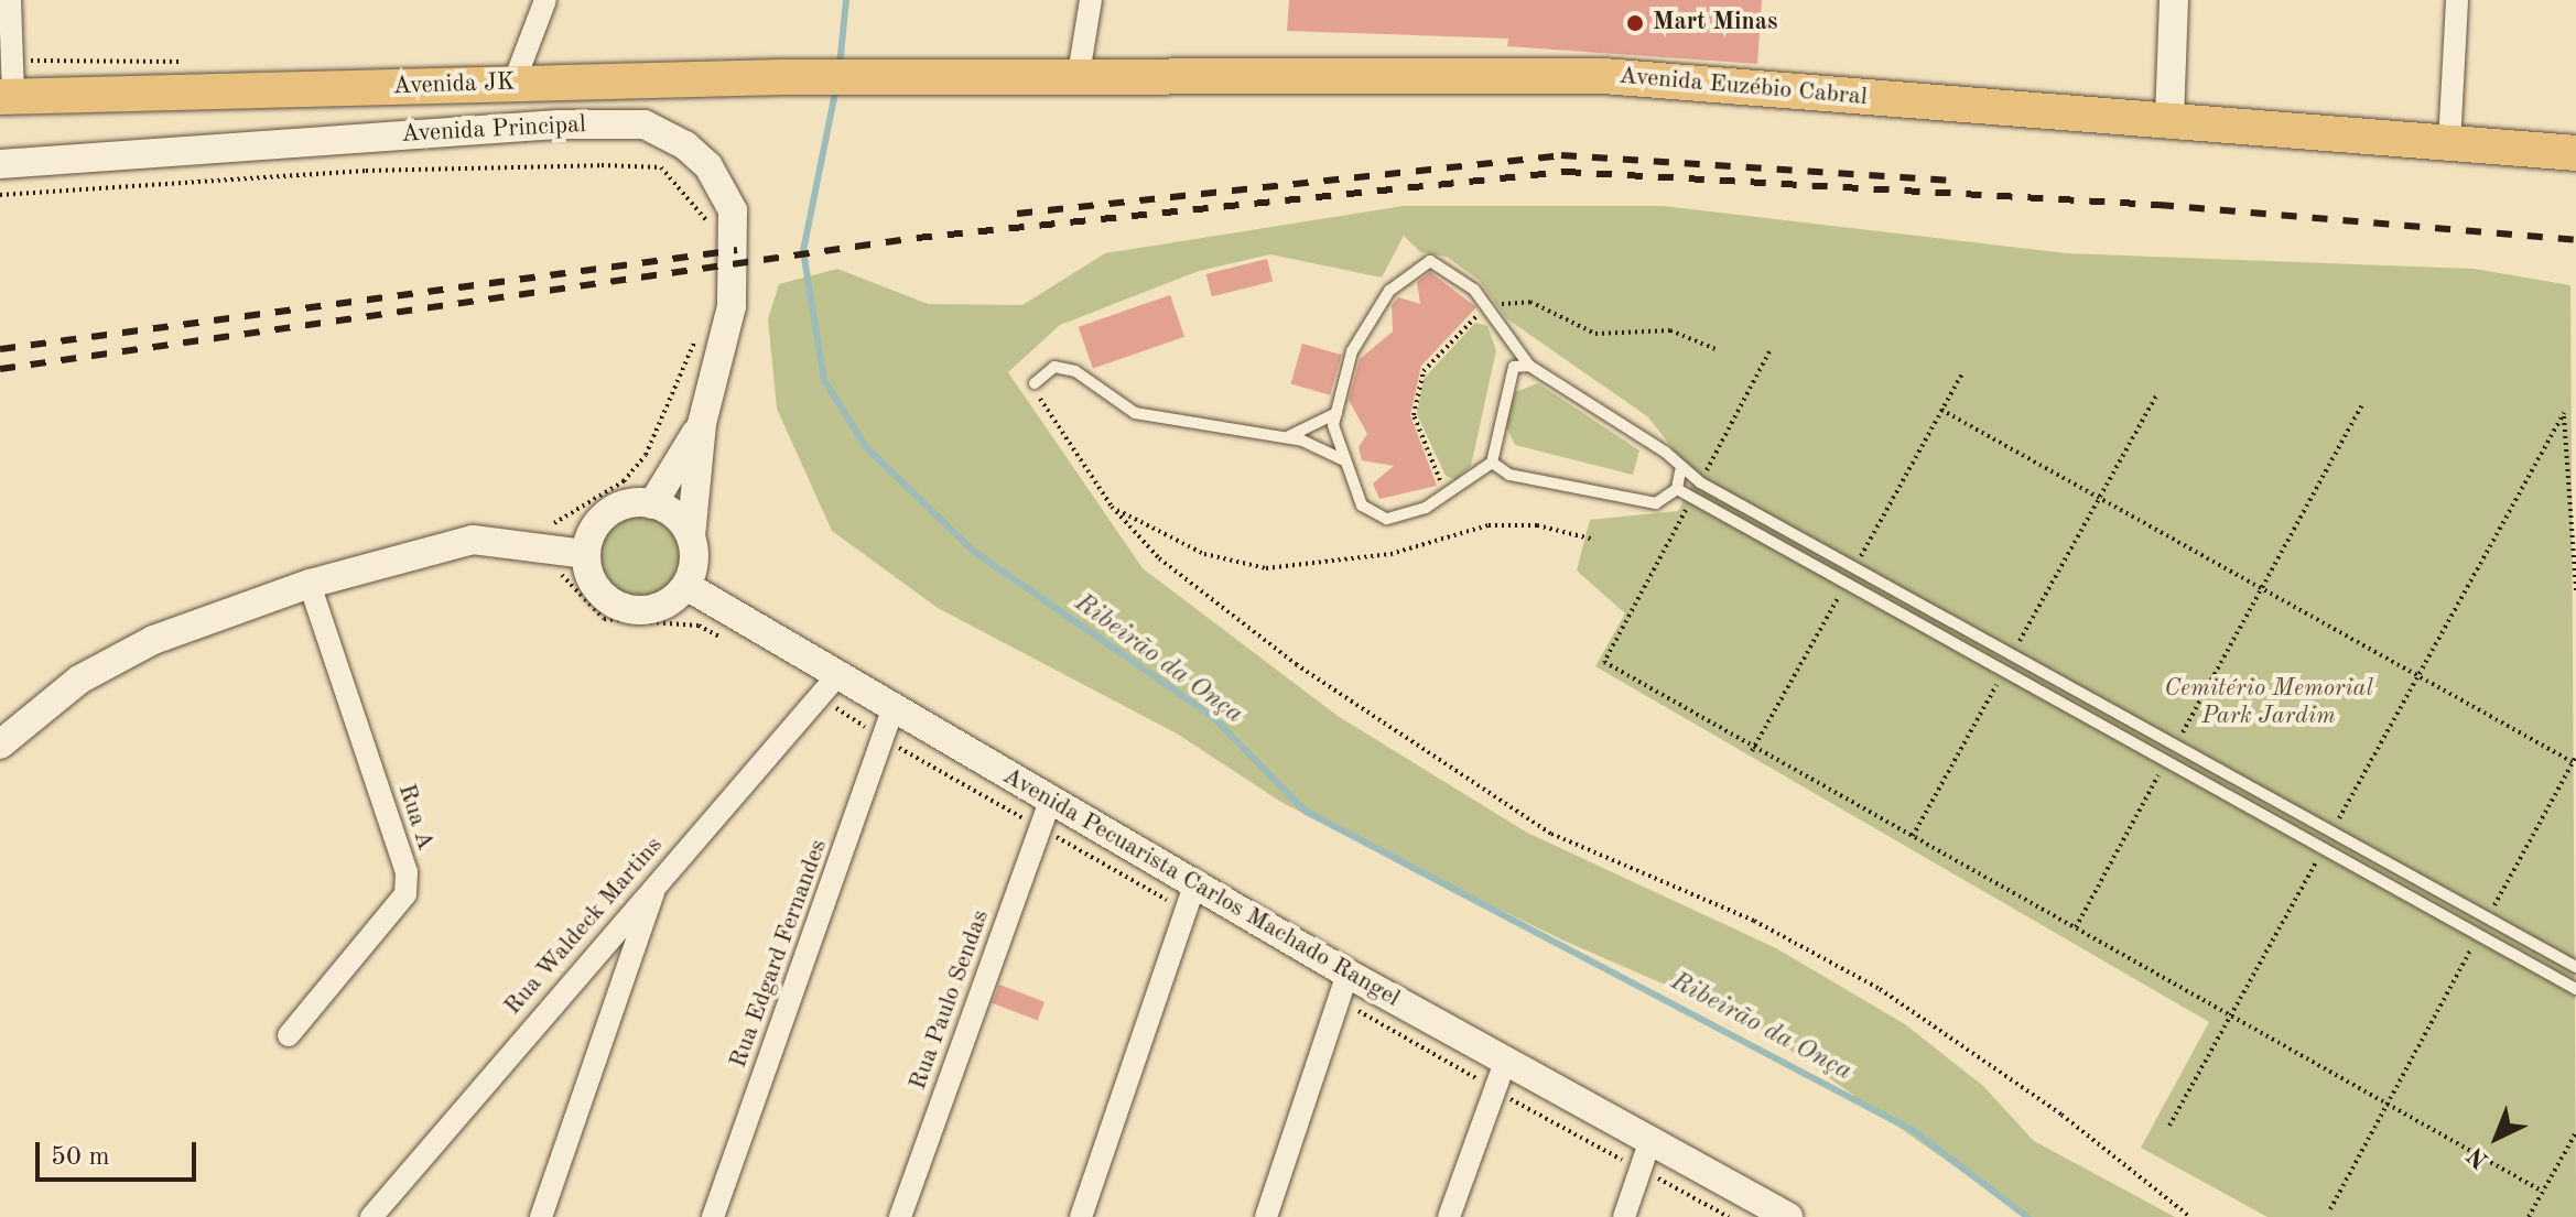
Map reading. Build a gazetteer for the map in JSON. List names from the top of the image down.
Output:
{
  "streets": {
    "main road": ["Avenida JK", "Avenida Euzébio Cabral"],
    "street": [
      "Avenida Principal",
      "Rua A",
      "Avenida Pecuarista Carlos Machado Rangel",
      "Rua Waldeck Martins",
      "Rua Edgard Fernandes",
      "Rua Paulo Sendas"
    ]
  },
  "crossings": [
    ["Avenida JK", "Avenida Euzébio Cabral"],
    ["Avenida Principal", "Avenida Pecuarista Carlos Machado Rangel"],
    ["Avenida Pecuarista Carlos Machado Rangel", "Rua Waldeck Martins"],
    ["Avenida Pecuarista Carlos Machado Rangel", "Rua Edgard Fernandes"],
    ["Avenida Pecuarista Carlos Machado Rangel", "Rua Paulo Sendas"]
  ],
  "water": ["Ribeirão da Onça"],
  "parks": ["Cemitério Memorial Park Jardim"],
  "places": ["Mart Minas"],
  "scale_bar": "50 m",
  "north": "bottom left"
}
